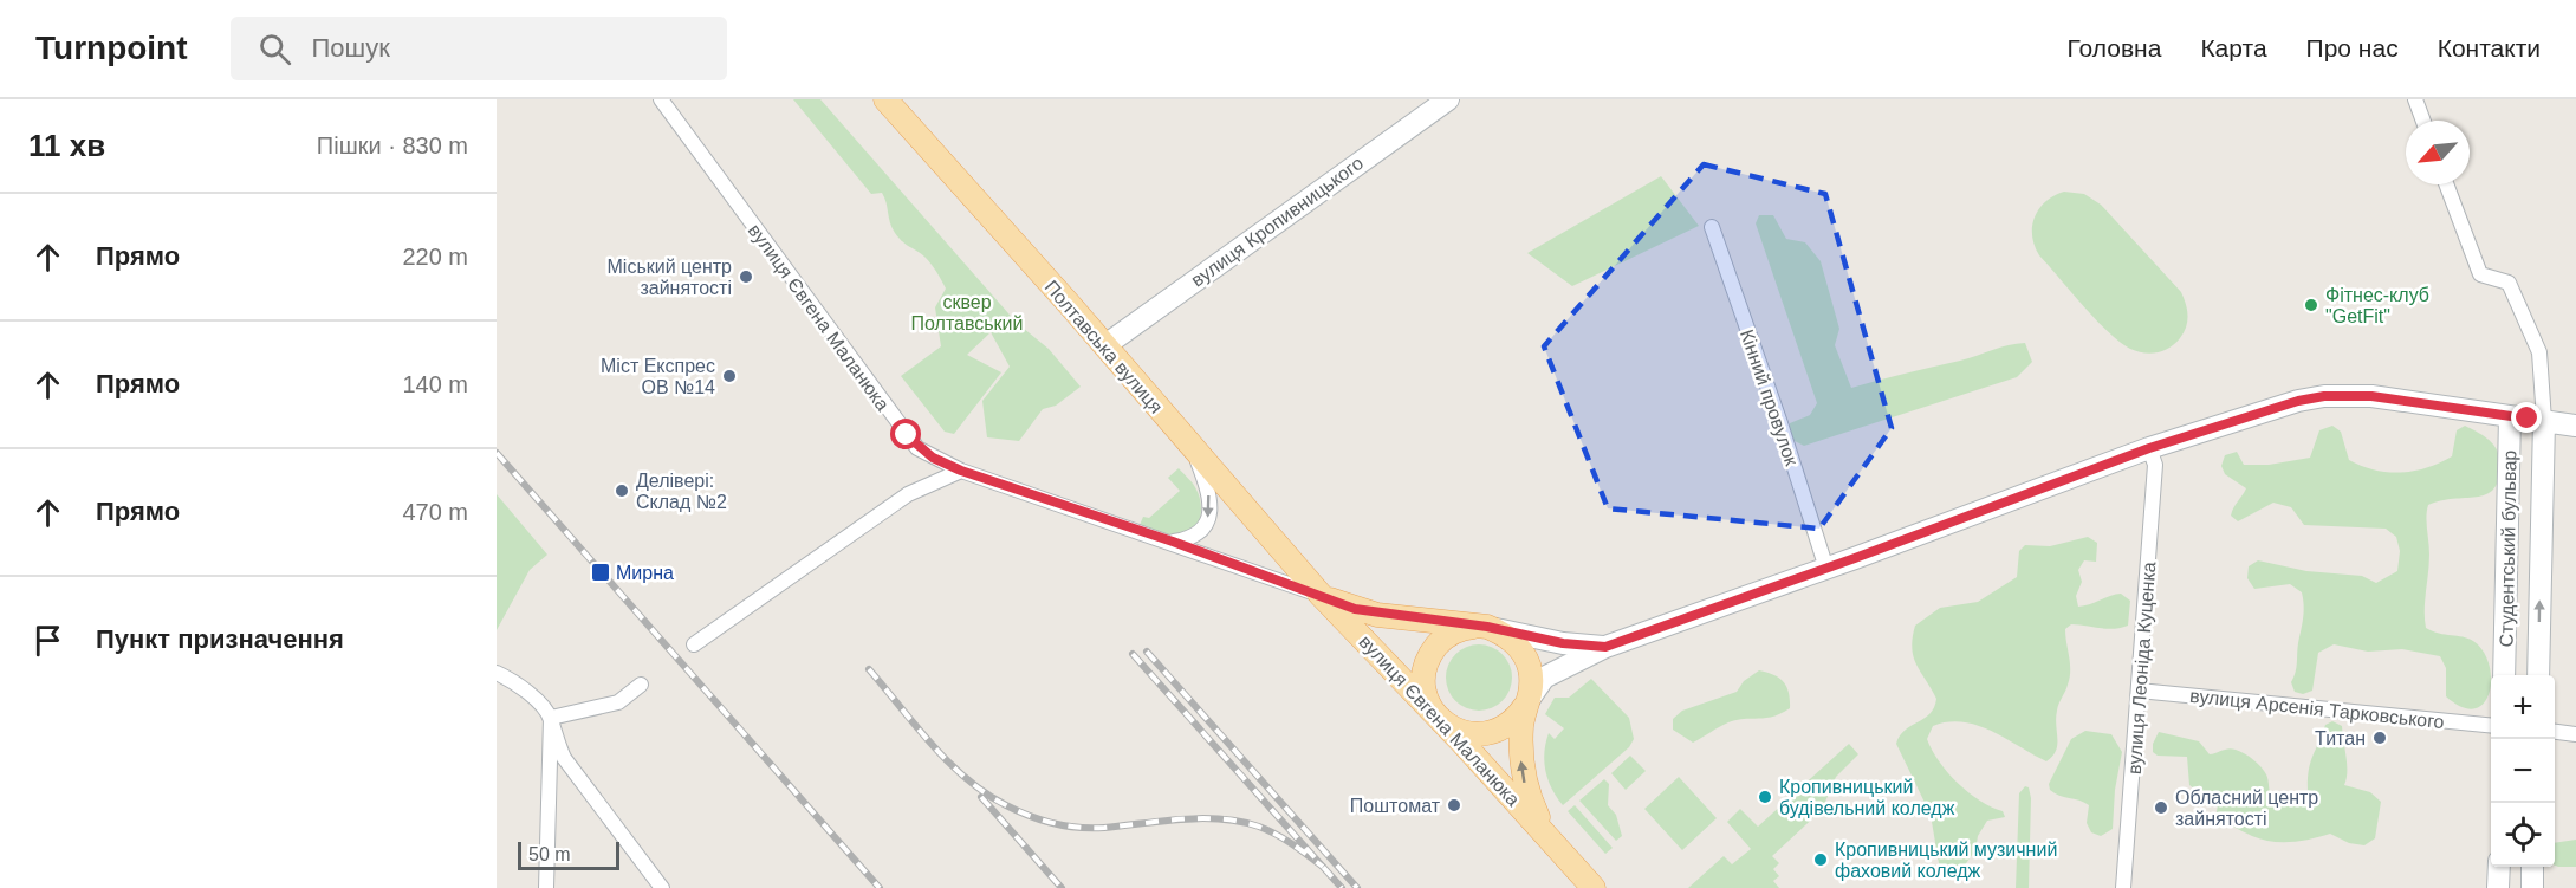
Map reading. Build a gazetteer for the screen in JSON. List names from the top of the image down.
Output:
{
  "streets": {
    "main road": ["вулиця Євгена Маланюка", "Полтавська вулиця"],
    "street": [
      "вулиця Кропивницького",
      "Кінний провулок",
      "Студентський бульвар",
      "вулиця Леоніда Куценка",
      "вулиця Арсенія Тарковського"
    ]
  },
  "crossings": [
    ["вулиця Кропивницького", "Полтавська вулиця"],
    ["вулиця Євгена Маланюка", "Полтавська вулиця"],
    ["вулиця Леоніда Куценка", "вулиця Арсенія Тарковського"]
  ],
  "parks": ["сквер Полтавський"],
  "places": {
    "other": [
      "Міський центр зайнятості",
      "Фітнес-клуб \"GetFit\"",
      "Міст Експрес ОВ №14",
      "Делівері: Склад №2",
      "Титан",
      "Кропивницький будівельний коледж",
      "Поштомат",
      "Обласний центр зайнятості",
      "Кропивницький музичний фаховий коледж"
    ],
    "transit": ["Мирна"]
  },
  "scale_bar": "50 m",
  "north": "bottom left",
  "page": {
    "header": "Turnpoint",
    "search": "Пошук",
    "nav": [
      "Головна",
      "Карта",
      "Про нас",
      "Контакти"
    ],
    "heading": ["11 хв", "Пішки · 830 m"],
    "list": [
      ["Прямо", "220 m"],
      ["Прямо", "140 m"],
      ["Прямо", "470 m"],
      "Пункт призначення"
    ],
    "map_buttons": ["+", "−"],
    "scale": "50 m"
  }
}
